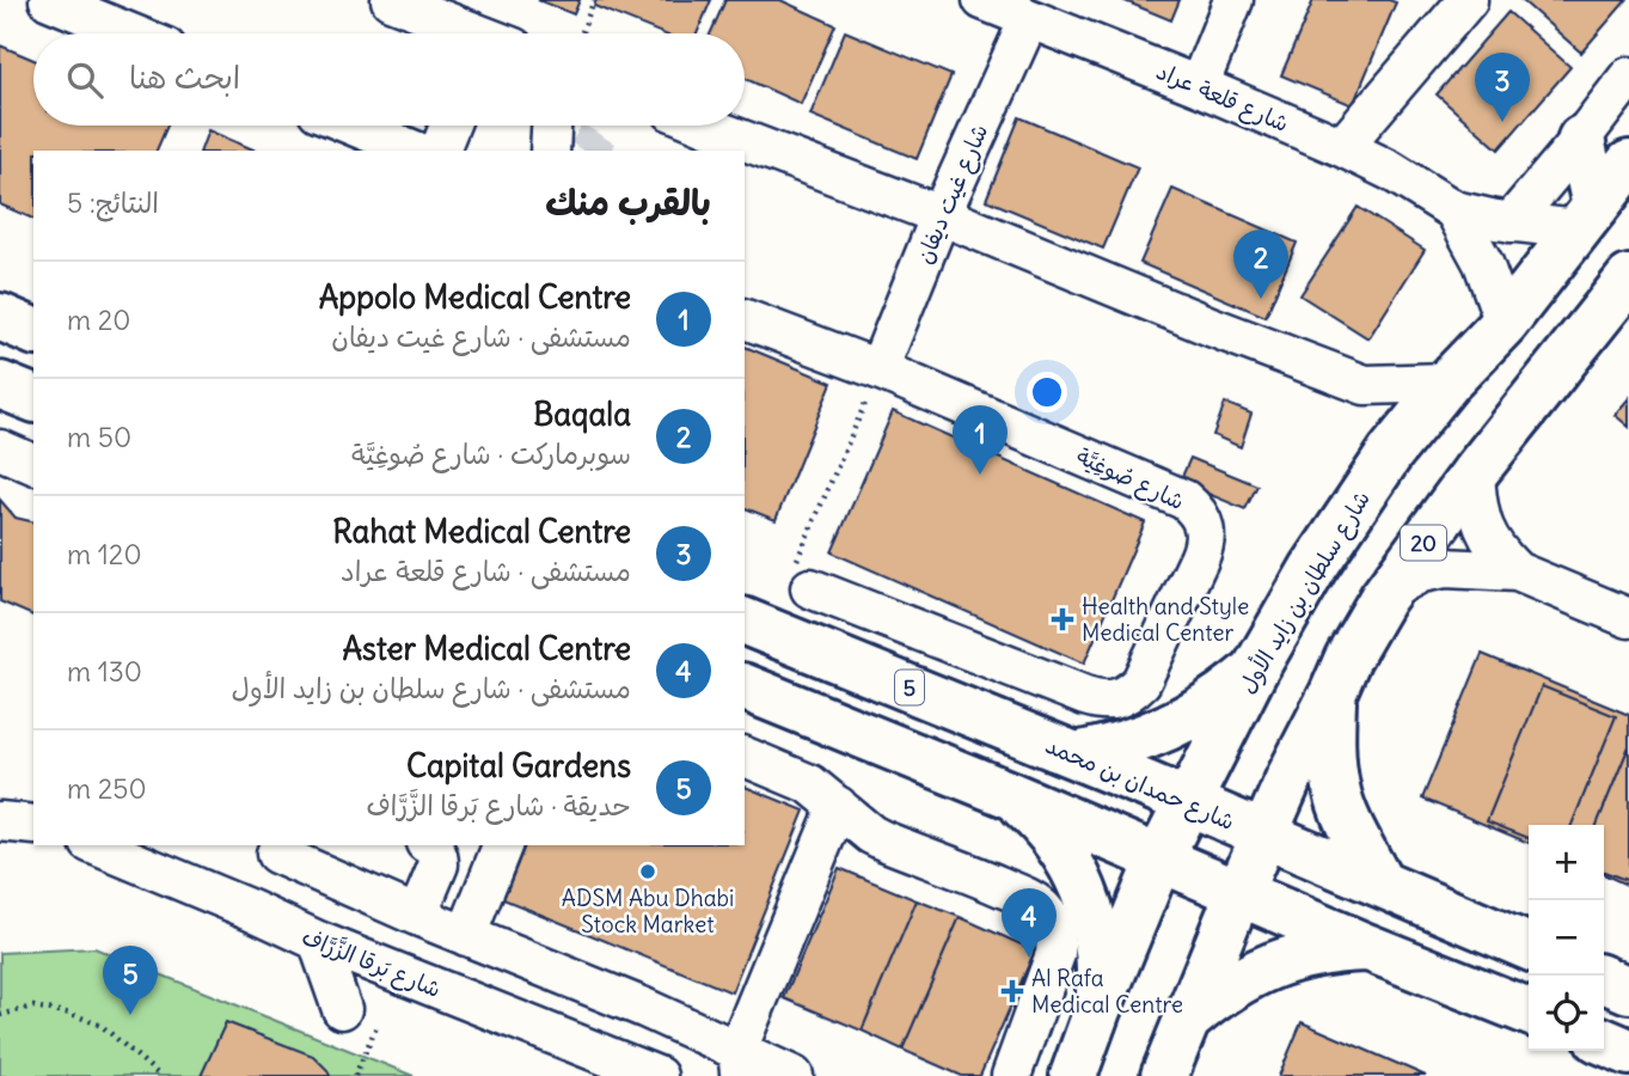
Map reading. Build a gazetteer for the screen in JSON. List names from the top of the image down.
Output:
{
  "streets": {
    "main road": [
      "20",
      "شارع سلطان بن زايد الأول",
      "5",
      "شارع حمدان بن محمد"
    ],
    "street": [
      "شارع قلعة عراد",
      "شارع غيت ديفان",
      "شارع صُوغِيَّة",
      "شارع بَرقا الزَّرَّاف"
    ]
  },
  "crossings": [
    ["شارع قلعة عراد", "شارع غيت ديفان"],
    ["شارع قلعة عراد", "شارع سلطان بن زايد الأول"],
    ["شارع غيت ديفان", "شارع صُوغِيَّة"],
    ["20", "شارع حمدان بن محمد"],
    ["شارع سلطان بن زايد الأول", "شارع حمدان بن محمد"]
  ],
  "places": {
    "health": ["Health and Style Medical Center", "Al Rafa Medical Centre"],
    "other": ["ADSM Abu Dhabi Stock Market"]
  },
  "page": {
    "search": "ابحث هنا",
    "pins": [
      "3",
      "2",
      "1",
      "4",
      "5"
    ],
    "heading": ["بالقرب منك", "النتائج: 5"],
    "list": [
      {
        "mark": "1",
        "name": "Appolo Medical Centre",
        "note": "مستشفى · شارع غيت ديفان",
        "value": "20 m"
      },
      {
        "mark": "2",
        "name": "Baqala",
        "note": "سوبرماركت · شارع صُوغِيَّة",
        "value": "50 m"
      },
      {
        "mark": "3",
        "name": "Rahat Medical Centre",
        "note": "مستشفى · شارع قلعة عراد",
        "value": "120 m"
      },
      {
        "mark": "4",
        "name": "Aster Medical Centre",
        "note": "مستشفى · شارع سلطان بن زايد الأول",
        "value": "130 m"
      },
      {
        "mark": "5",
        "name": "Capital Gardens",
        "note": "حديقة · شارع بَرقا الزَّرَّاف",
        "value": "250 m"
      }
    ],
    "map_buttons": ["+", "−"]
  }
}
